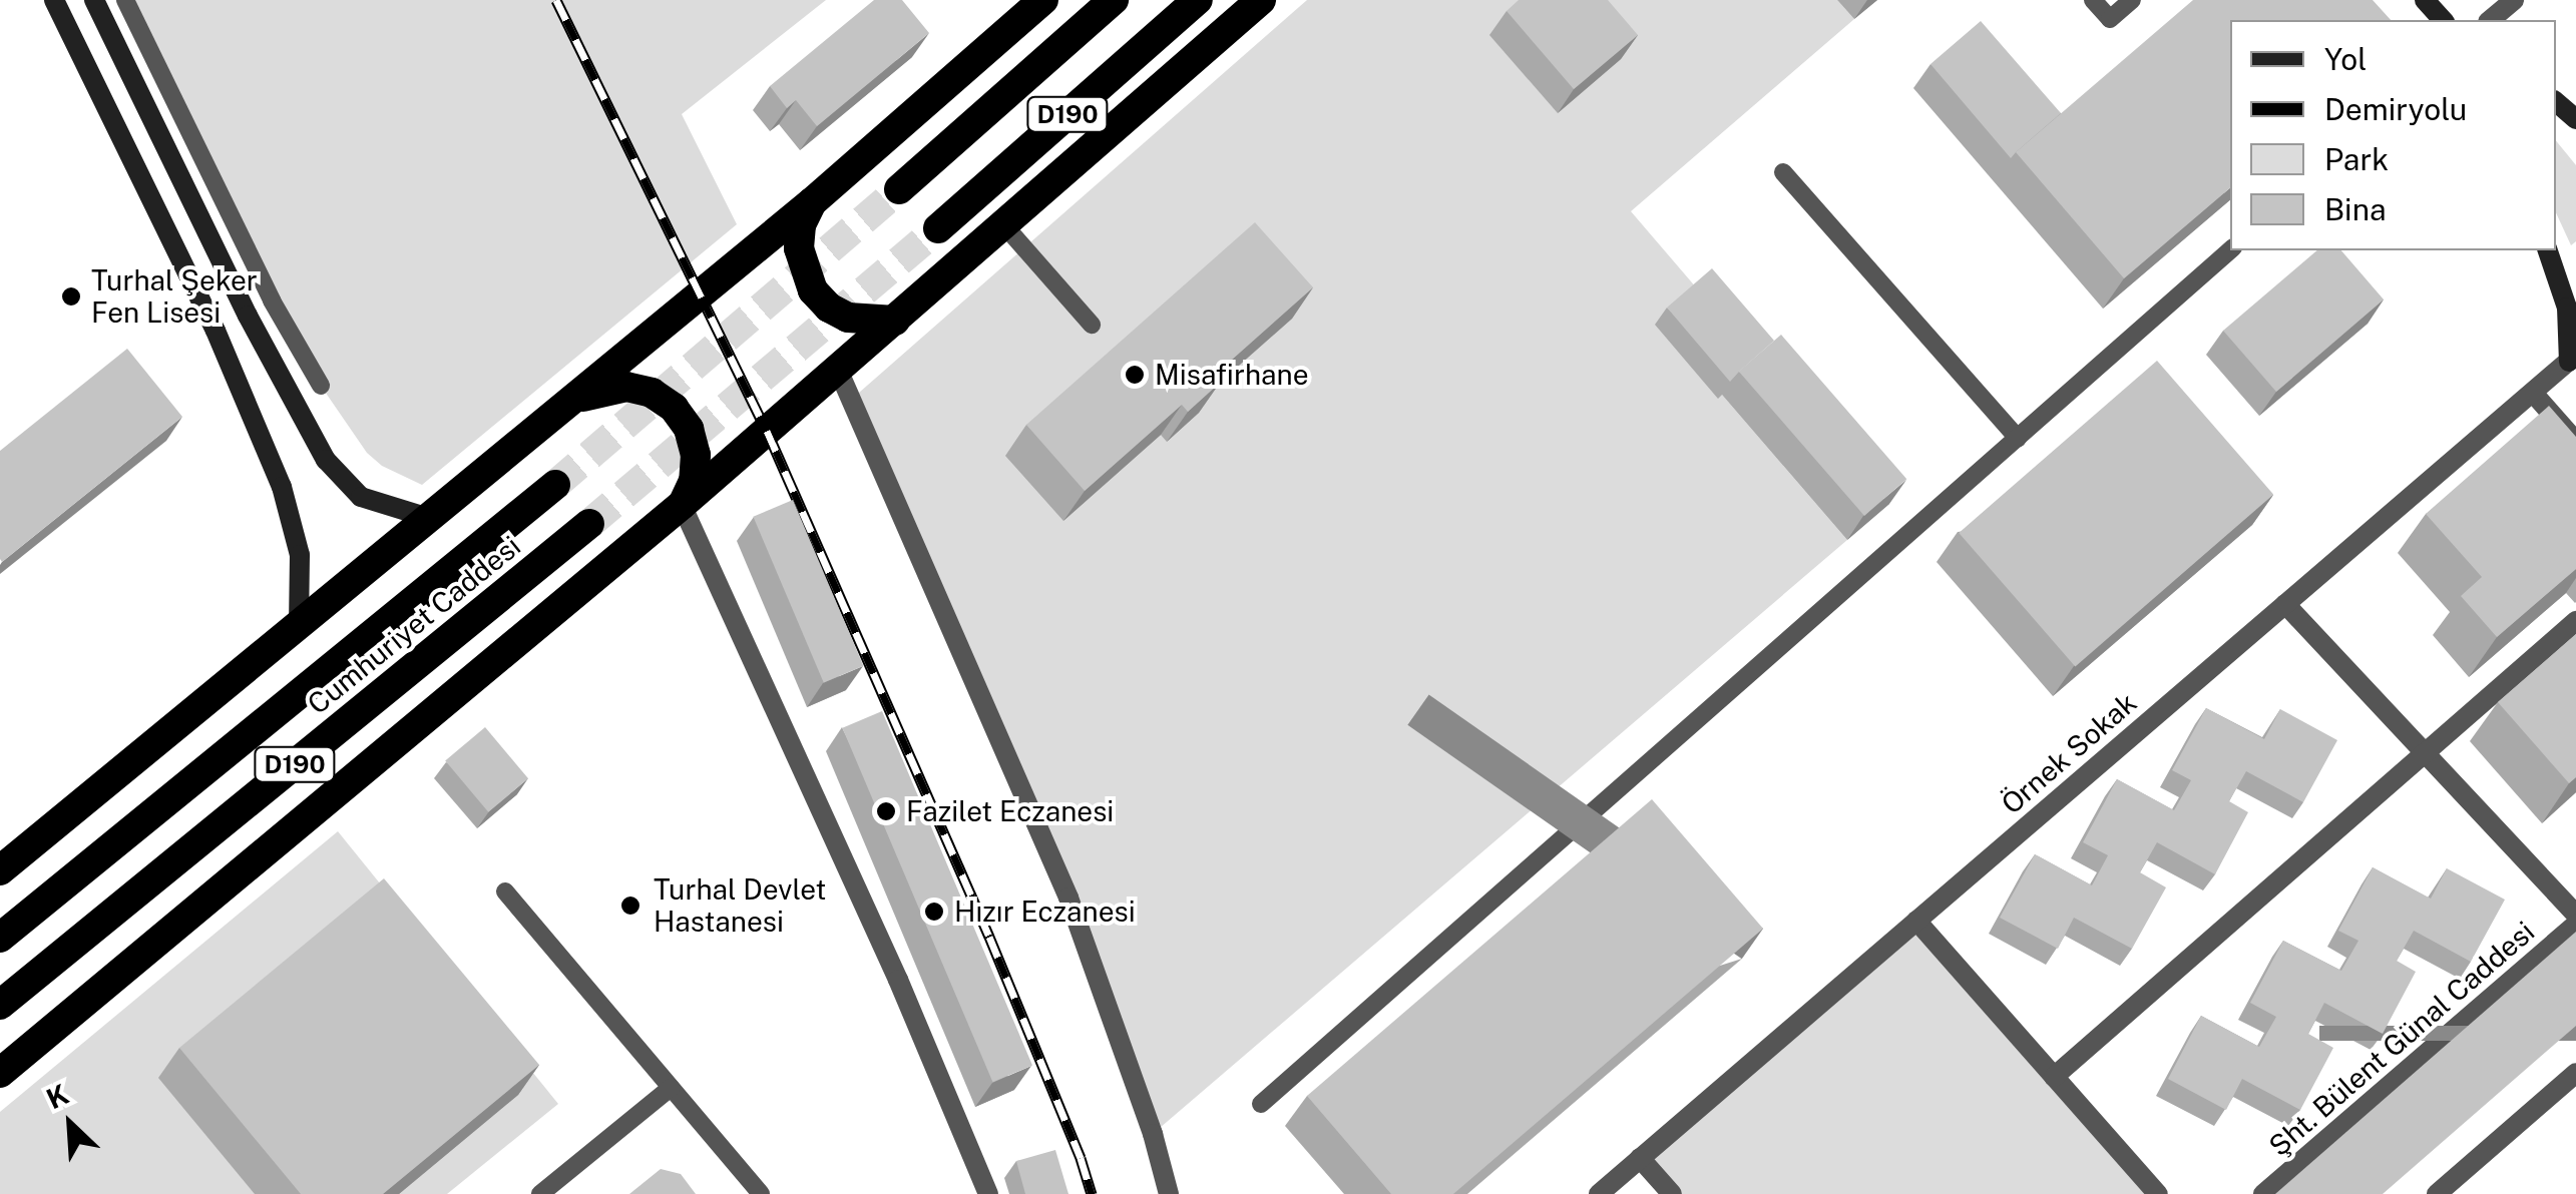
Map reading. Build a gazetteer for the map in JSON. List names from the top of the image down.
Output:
{
  "streets": {
    "highway": ["D190", "Cumhuriyet Caddesi"],
    "street": ["Örnek Sokak", "Şht. Bülent Günal Caddesi"]
  },
  "places": [
    "Turhal Şeker Fen Lisesi",
    "Misafirhane",
    "Fazilet Eczanesi",
    "Turhal Devlet Hastanesi",
    "Hızır Eczanesi"
  ],
  "legend": [
    "Yol",
    "Demiryolu",
    "Park",
    "Bina"
  ],
  "north": "top left"
}
